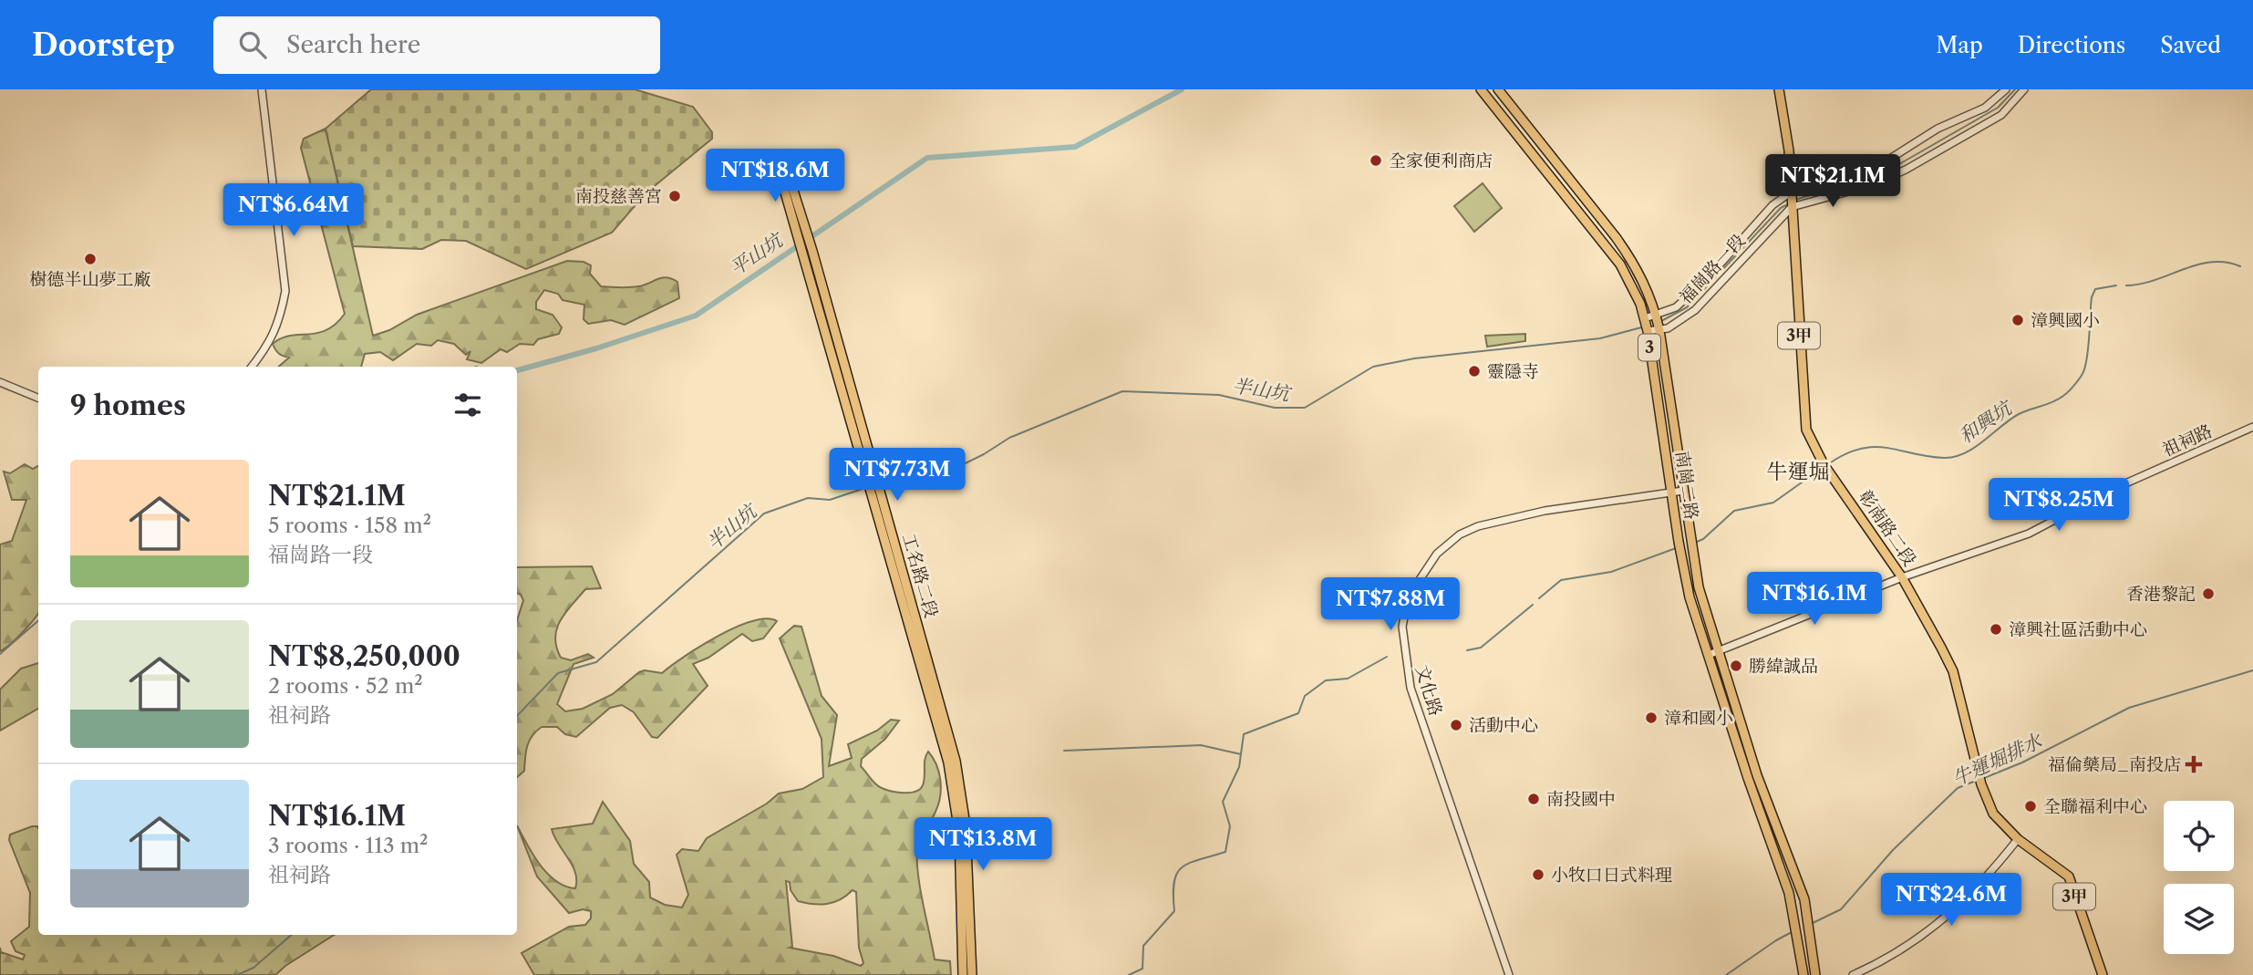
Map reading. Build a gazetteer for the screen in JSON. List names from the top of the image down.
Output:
{
  "streets": {
    "main road": [
      "3甲",
      "3",
      "南崗二路",
      "彰南路二段",
      "工名路二段"
    ],
    "street": ["福崗路一段", "祖祠路", "文化路"]
  },
  "crossings": [
    ["福崗路一段", "南崗二路"],
    ["福崗路一段", "彰南路二段"],
    ["祖祠路", "南崗二路"],
    ["祖祠路", "彰南路二段"],
    ["南崗二路", "文化路"]
  ],
  "districts": ["牛運堀"],
  "water": [
    "平山坑",
    "半山坑",
    "和興坑",
    "牛運堀排水"
  ],
  "places": {
    "other": [
      "全家便利商店",
      "南投慈善宮",
      "樹德半山夢工廠",
      "漳興國小",
      "靈隱寺",
      "香港黎記",
      "漳興社區活動中心",
      "勝緯誠品",
      "漳和國小",
      "活動中心",
      "南投國中",
      "全聯福利中心",
      "小牧口日式料理"
    ],
    "health": ["福倫藥局_南投店"]
  },
  "page": {
    "header": "Doorstep",
    "search": "Search here",
    "nav": ["Map", "Directions", "Saved"],
    "price": [
      "NT$18.6M",
      "NT$21.1M",
      "NT$6.64M",
      "NT$7.73M",
      "NT$8.25M",
      "NT$16.1M",
      "NT$7.88M",
      "NT$13.8M",
      "NT$24.6M"
    ],
    "heading": "9 homes",
    "list": [
      {
        "name": "NT$21.1M",
        "note": "5 rooms · 158 m² · 福崗路一段"
      },
      {
        "name": "NT$8,250,000",
        "note": "2 rooms · 52 m² · 祖祠路"
      },
      {
        "name": "NT$16.1M",
        "note": "3 rooms · 113 m² · 祖祠路"
      }
    ]
  }
}
